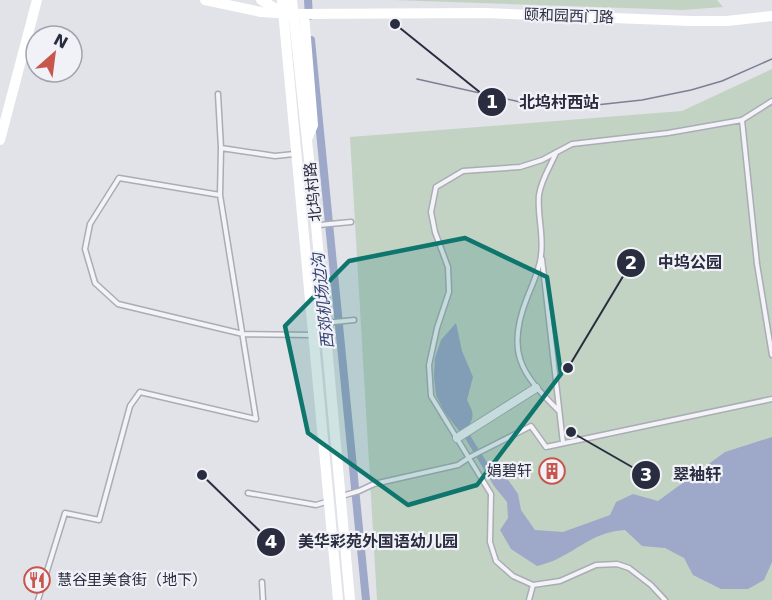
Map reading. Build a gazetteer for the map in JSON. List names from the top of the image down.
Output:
{
  "streets": {
    "main road": ["颐和园西门路", "北坞村路"]
  },
  "crossings": [
    ["颐和园西门路", "北坞村路"]
  ],
  "water": ["西郊机场边沟"],
  "places": {
    "other": [
      "北坞村西站",
      "中坞公园",
      "翠袖轩",
      "美华彩苑外国语幼儿园"
    ],
    "building": ["娟碧轩"],
    "restaurant": ["慧谷里美食街（地下）"]
  },
  "north": "top right"
}
